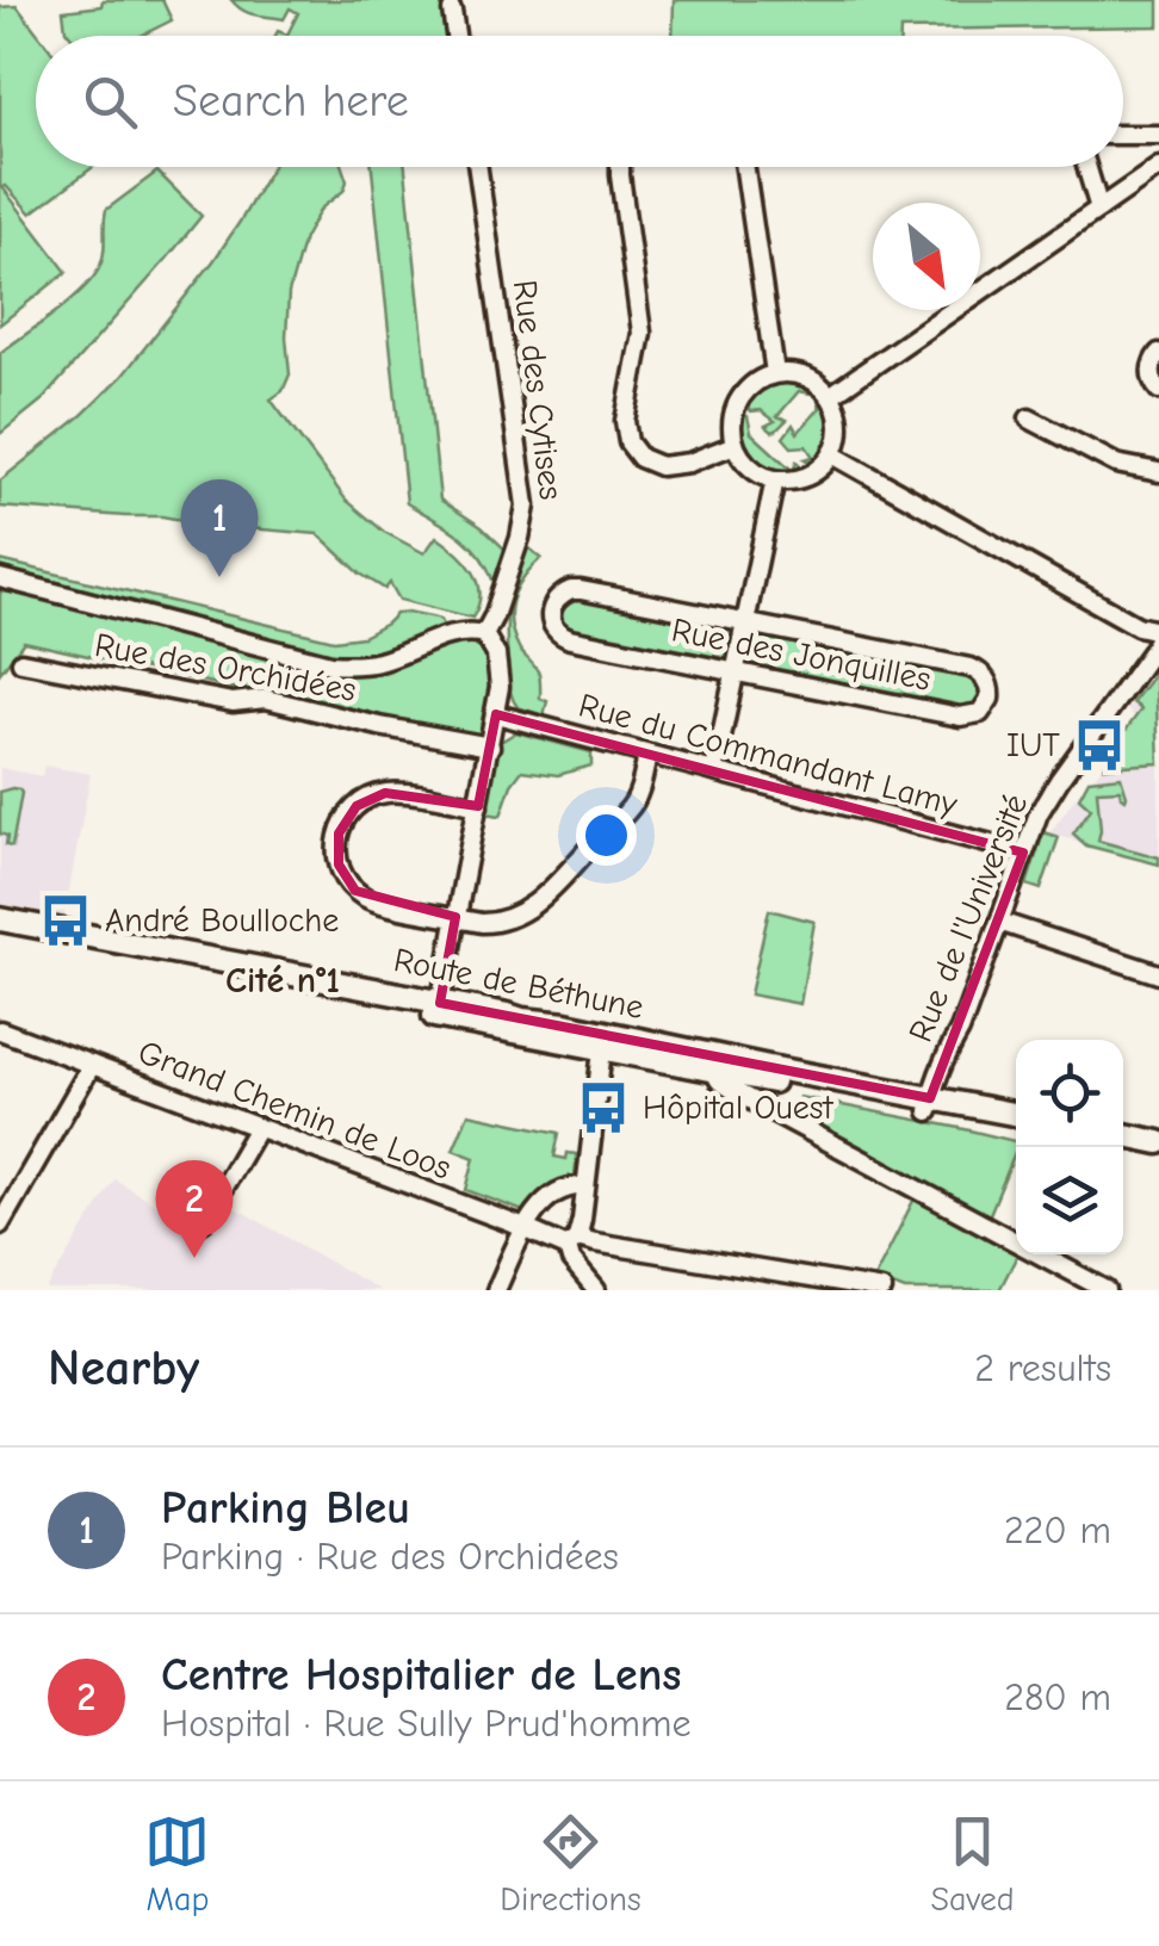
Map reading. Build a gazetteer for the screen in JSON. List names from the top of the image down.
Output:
{
  "streets": {
    "main road": ["Route de Béthune"],
    "street": [
      "Rue des Cytises",
      "Rue des Jonquilles",
      "Rue des Orchidées",
      "Rue du Commandant Lamy",
      "Rue de l'Université",
      "Grand Chemin de Loos"
    ]
  },
  "crossings": [
    ["Rue du Commandant Lamy", "Rue de l'Université"],
    ["Rue de l'Université", "Route de Béthune"]
  ],
  "districts": ["Cité n°1"],
  "places": {
    "bus stop": ["IUT", "André Boulloche", "Hôpital Ouest"]
  },
  "north": "bottom right",
  "page": {
    "search": "Search here",
    "pins": ["1", "2"],
    "heading": ["Nearby", "2 results"],
    "list": [
      {
        "mark": "1",
        "name": "Parking Bleu",
        "note": "Parking · Rue des Orchidées",
        "value": "220 m"
      },
      {
        "mark": "2",
        "name": "Centre Hospitalier de Lens",
        "note": "Hospital · Rue Sully Prud'homme",
        "value": "280 m"
      }
    ],
    "nav": ["Map", "Directions", "Saved"]
  }
}
